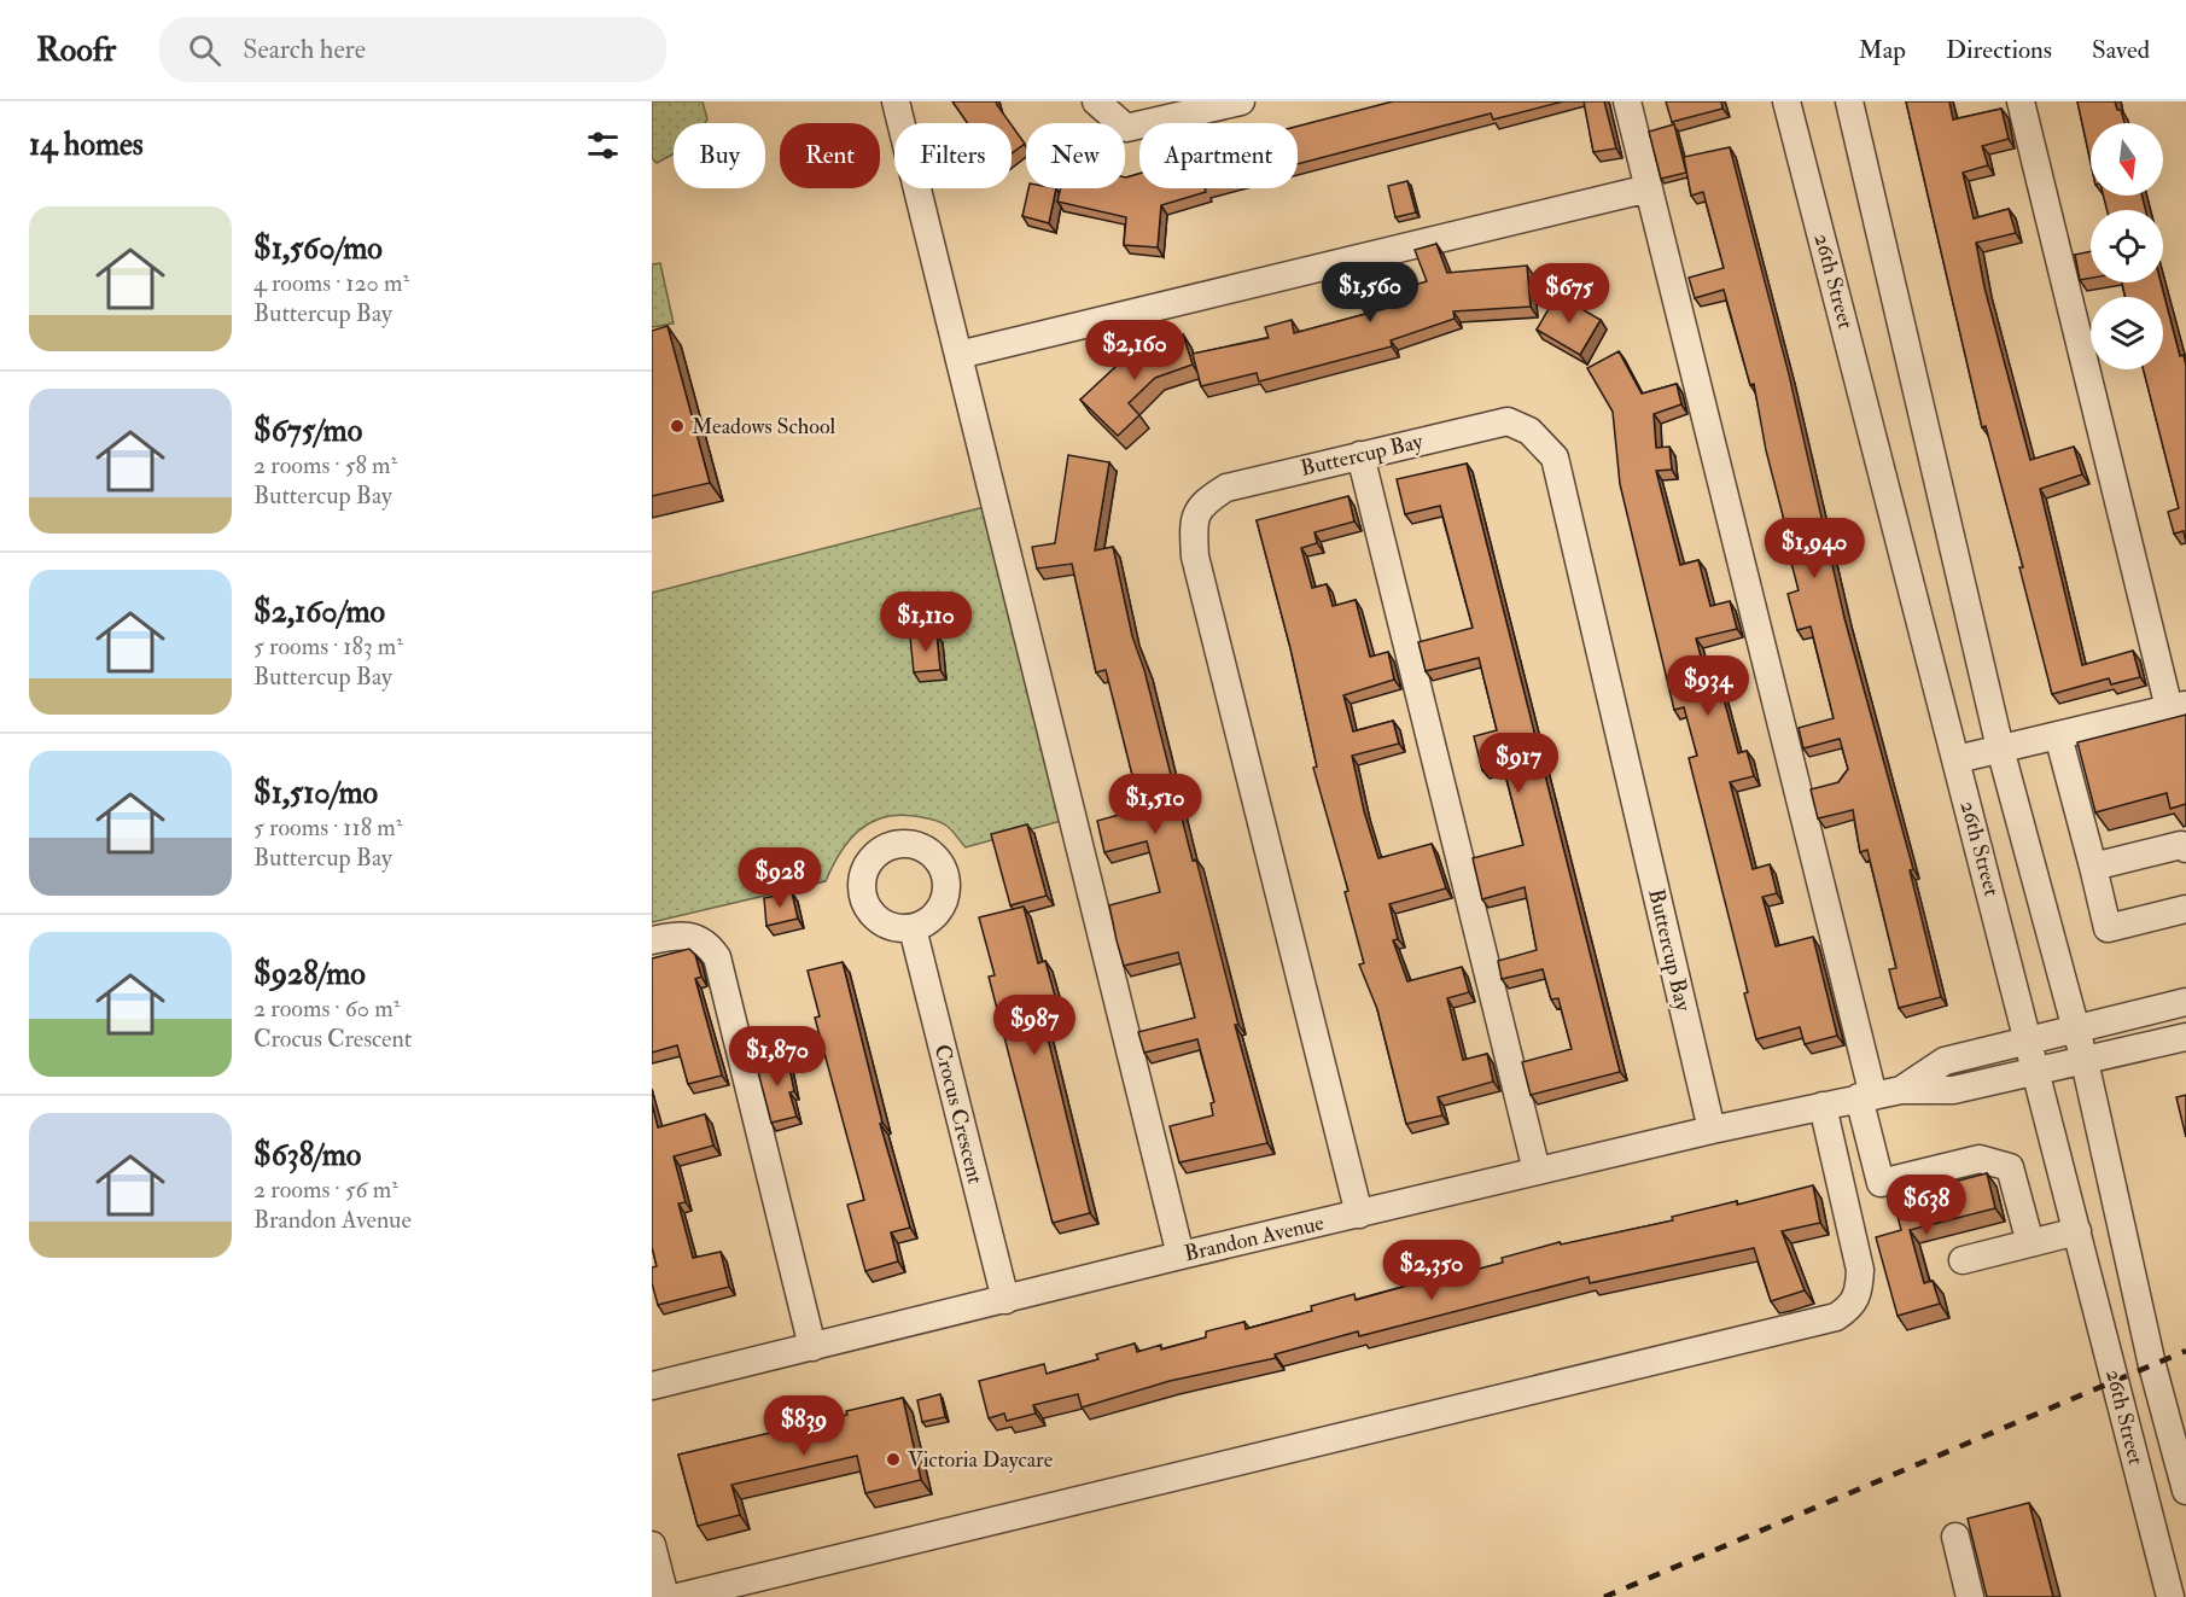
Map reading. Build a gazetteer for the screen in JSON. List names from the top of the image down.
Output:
{
  "streets": {
    "street": [
      "26th Street",
      "Buttercup Bay",
      "Crocus Crescent",
      "Brandon Avenue"
    ]
  },
  "crossings": [
    ["26th Street", "Brandon Avenue"],
    ["Buttercup Bay", "Brandon Avenue"],
    ["Crocus Crescent", "Brandon Avenue"]
  ],
  "places": ["Meadows School", "Victoria Daycare"],
  "north": "bottom",
  "page": {
    "header": "Roofr",
    "search": "Search here",
    "nav": ["Map", "Directions", "Saved"],
    "heading": "14 homes",
    "chip": [
      "Buy",
      "Rent",
      "Filters",
      "New",
      "Apartment"
    ],
    "list": [
      {
        "name": "$1,560/mo",
        "note": "4 rooms · 120 m² · Buttercup Bay"
      },
      {
        "name": "$675/mo",
        "note": "2 rooms · 58 m² · Buttercup Bay"
      },
      {
        "name": "$2,160/mo",
        "note": "5 rooms · 183 m² · Buttercup Bay"
      },
      {
        "name": "$1,510/mo",
        "note": "5 rooms · 118 m² · Buttercup Bay"
      },
      {
        "name": "$928/mo",
        "note": "2 rooms · 60 m² · Crocus Crescent"
      },
      {
        "name": "$638/mo",
        "note": "2 rooms · 56 m² · Brandon Avenue"
      }
    ],
    "price": [
      "$1,560",
      "$675",
      "$2,160",
      "$1,940",
      "$1,110",
      "$934",
      "$917",
      "$1,510",
      "$928",
      "$987",
      "$1,870",
      "$638",
      "$2,350",
      "$839"
    ]
  }
}
